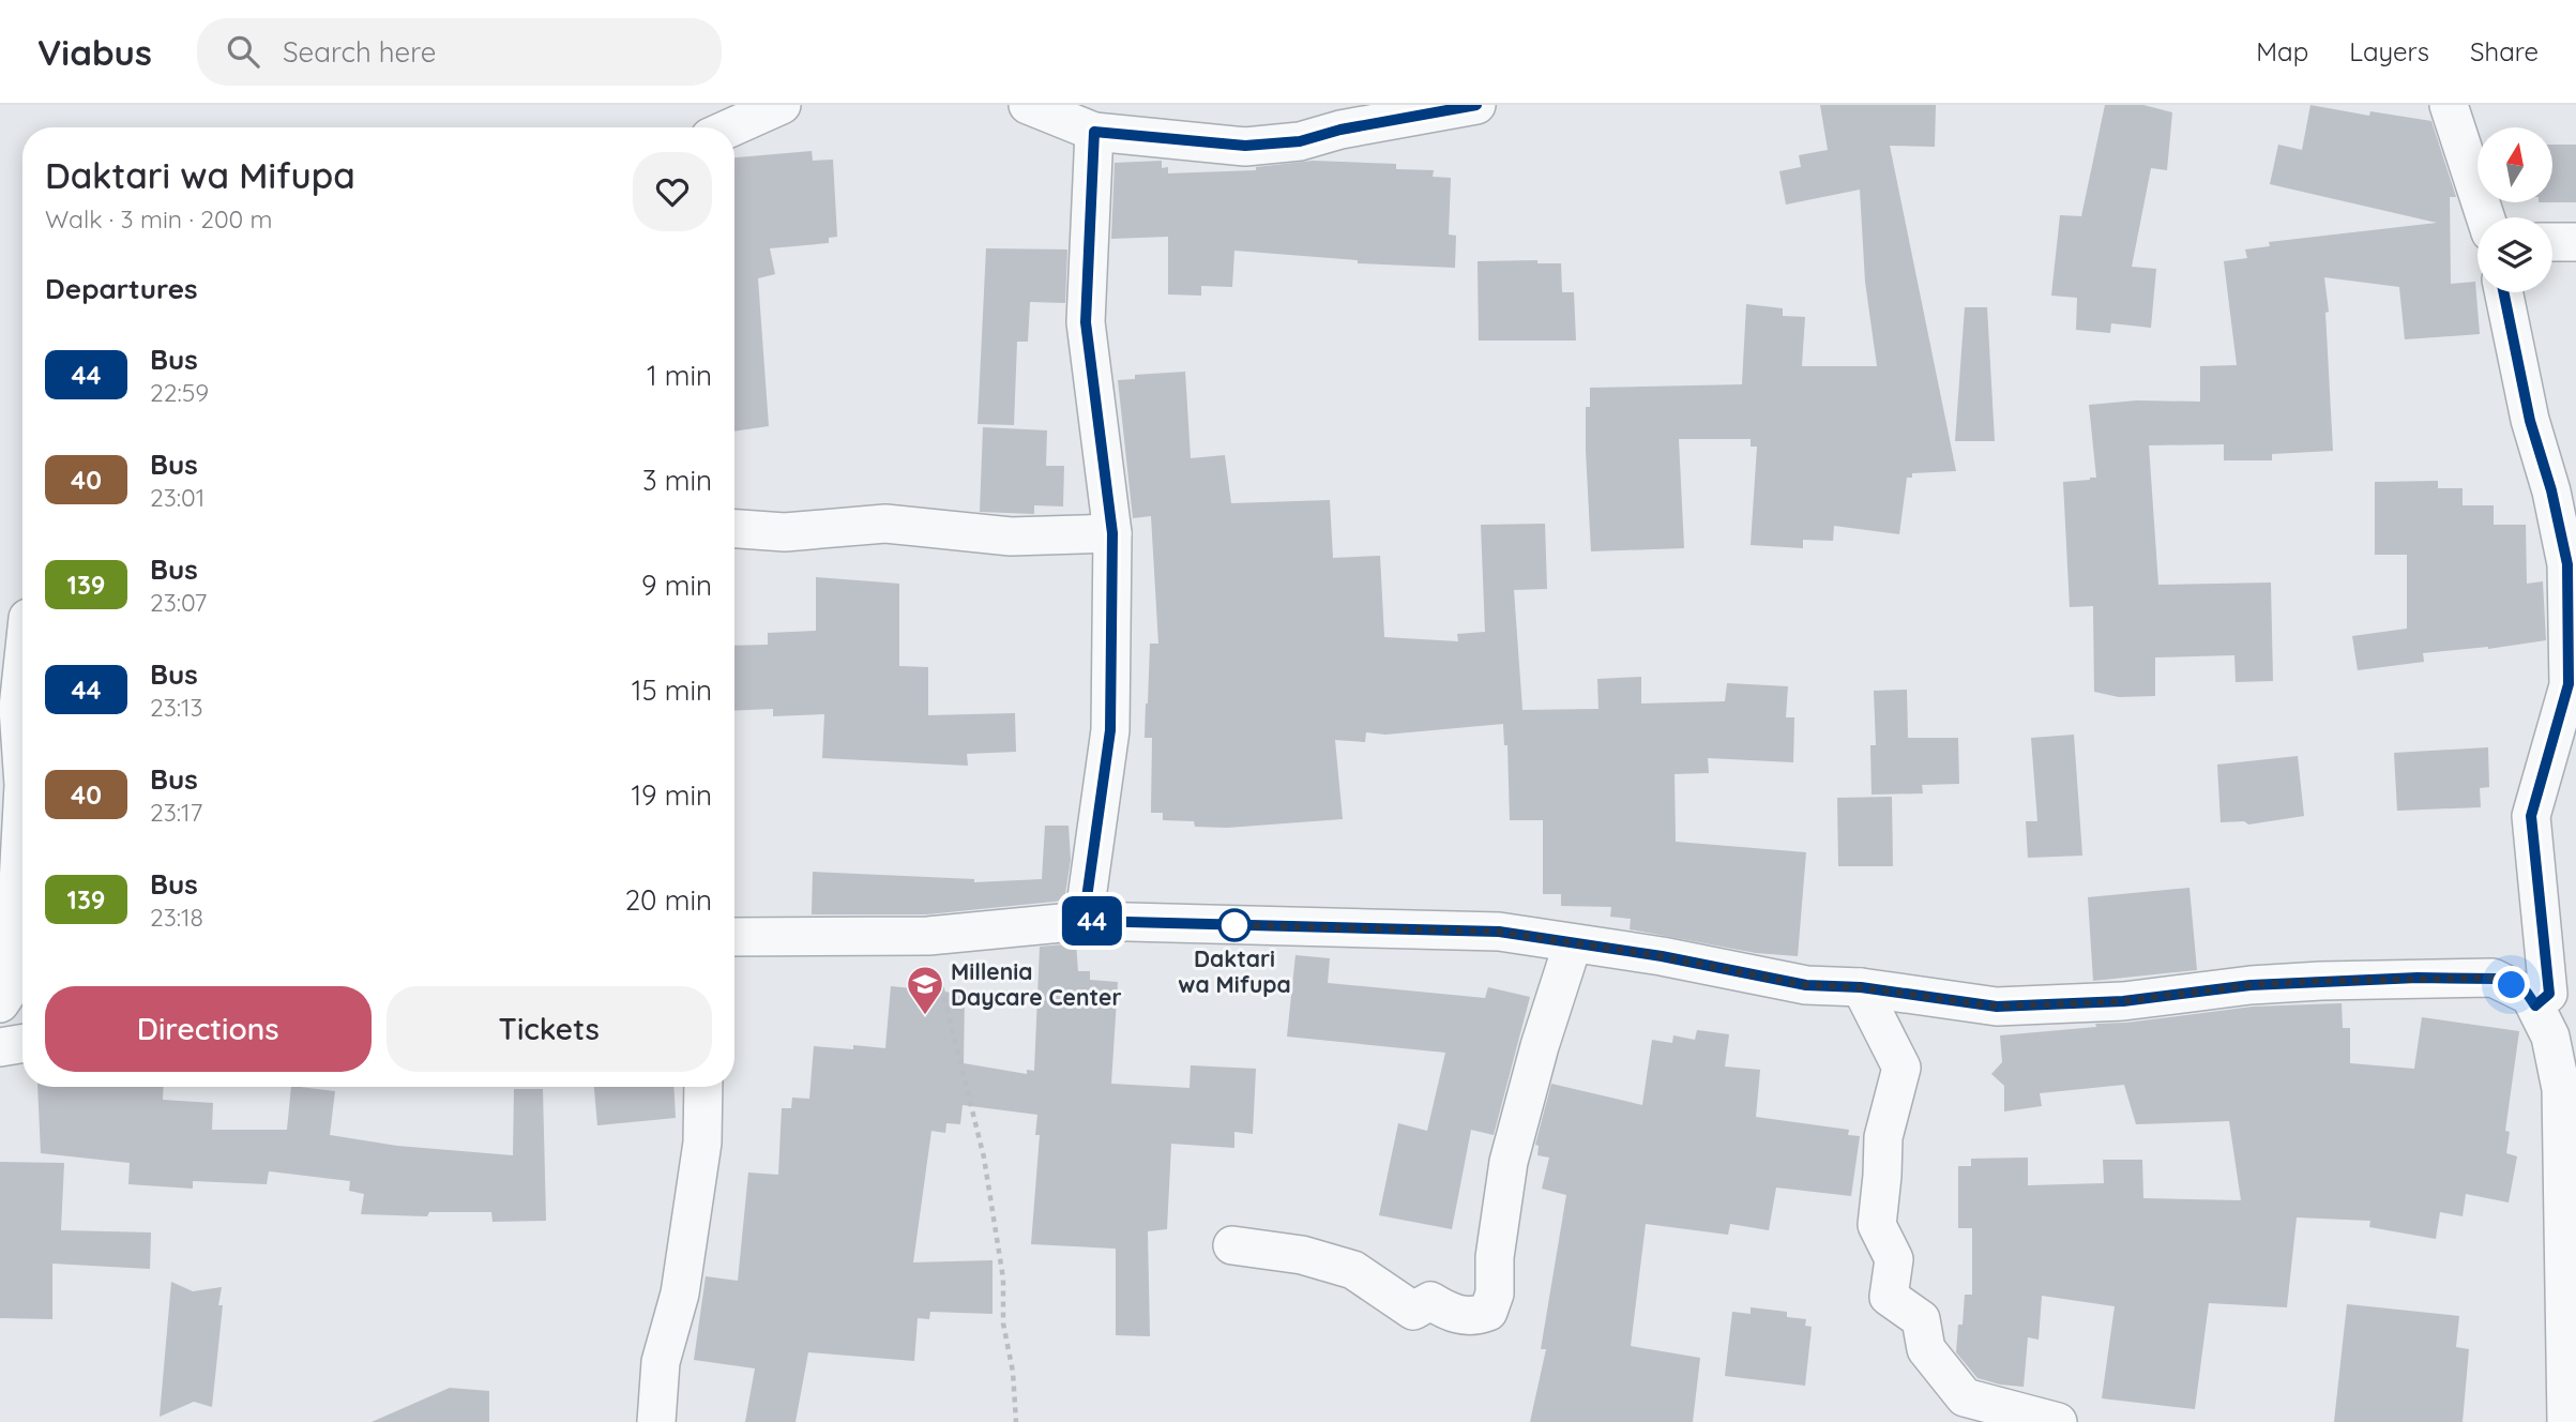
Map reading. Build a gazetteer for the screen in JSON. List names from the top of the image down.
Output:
{
  "places": {
    "other": ["Daktari wa Mifupa"],
    "school or university": ["Millenia Daycare Center"]
  },
  "lines": ["bus line 44"],
  "north": "top",
  "page": {
    "header": "Viabus",
    "search": "Search here",
    "nav": ["Map", "Layers", "Share"],
    "on_map": "44",
    "heading": [
      ["Daktari wa Mifupa", "Walk · 3 min · 200 m"],
      "Departures"
    ],
    "list": [
      {
        "mark": "44",
        "name": "Bus",
        "note": "22:59",
        "value": "1 min"
      },
      {
        "mark": "40",
        "name": "Bus",
        "note": "23:01",
        "value": "3 min"
      },
      {
        "mark": "139",
        "name": "Bus",
        "note": "23:07",
        "value": "9 min"
      },
      {
        "mark": "44",
        "name": "Bus",
        "note": "23:13",
        "value": "15 min"
      },
      {
        "mark": "40",
        "name": "Bus",
        "note": "23:17",
        "value": "19 min"
      },
      {
        "mark": "139",
        "name": "Bus",
        "note": "23:18",
        "value": "20 min"
      }
    ],
    "buttons": ["Directions", "Tickets"]
  }
}
